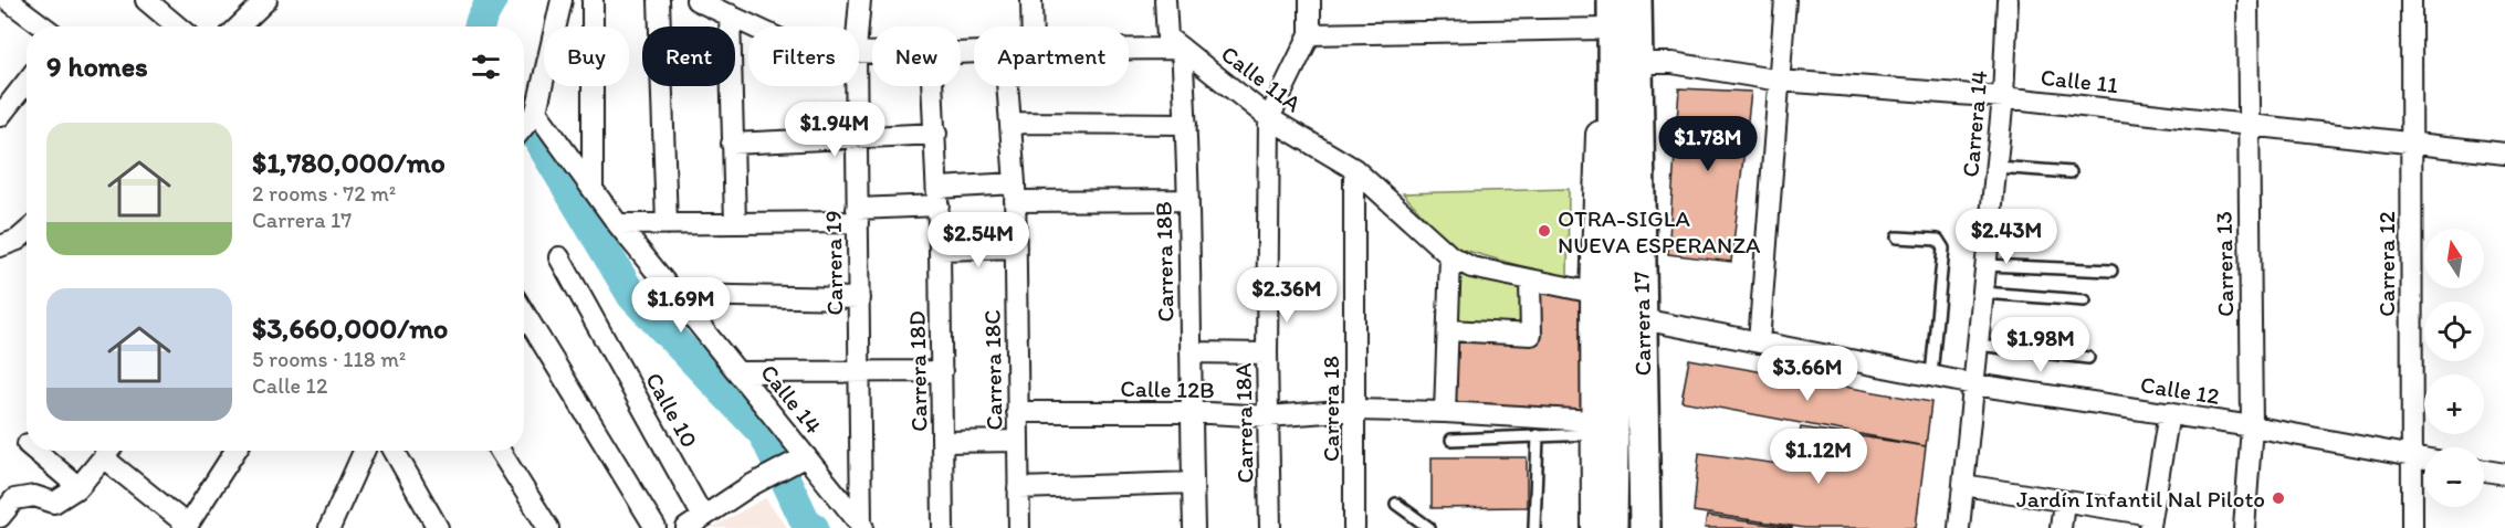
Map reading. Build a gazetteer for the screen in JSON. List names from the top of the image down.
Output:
{
  "streets": {
    "main road": ["Carrera 17"],
    "street": [
      "Calle 11A",
      "Calle 11",
      "Carrera 14",
      "Carrera 18B",
      "Carrera 19",
      "Carrera 13",
      "Carrera 12",
      "Carrera 18C",
      "Carrera 18D",
      "Calle 12B",
      "Calle 12",
      "Calle 14",
      "Carrera 18",
      "Calle 10",
      "Carrera 18A"
    ]
  },
  "crossings": [
    ["Calle 11A", "Carrera 18B"],
    ["Calle 11A", "Carrera 18"],
    ["Calle 11A", "Carrera 18A"],
    ["Calle 11", "Carrera 14"],
    ["Calle 11", "Carrera 13"],
    ["Calle 11", "Carrera 12"],
    ["Calle 11", "Carrera 17"],
    ["Carrera 14", "Calle 12"],
    ["Carrera 18B", "Calle 12B"],
    ["Carrera 19", "Calle 14"],
    ["Carrera 13", "Calle 12"],
    ["Carrera 12", "Calle 12"],
    ["Carrera 17", "Calle 12"],
    ["Carrera 18C", "Calle 12B"],
    ["Calle 12B", "Carrera 18"],
    ["Calle 12B", "Carrera 18A"]
  ],
  "places": ["OTRA-SIGLA NUEVA ESPERANZA", "Jardín Infantil Nal Piloto"],
  "north": "top",
  "page": {
    "chip": [
      "Buy",
      "Rent",
      "Filters",
      "New",
      "Apartment"
    ],
    "heading": "9 homes",
    "price": [
      "$1.94M",
      "$1.78M",
      "$2.43M",
      "$2.54M",
      "$2.36M",
      "$1.69M",
      "$1.98M",
      "$3.66M",
      "$1.12M"
    ],
    "list": [
      {
        "name": "$1,780,000/mo",
        "note": "2 rooms · 72 m² · Carrera 17"
      },
      {
        "name": "$3,660,000/mo",
        "note": "5 rooms · 118 m² · Calle 12"
      }
    ],
    "map_buttons": ["+", "−"]
  }
}
